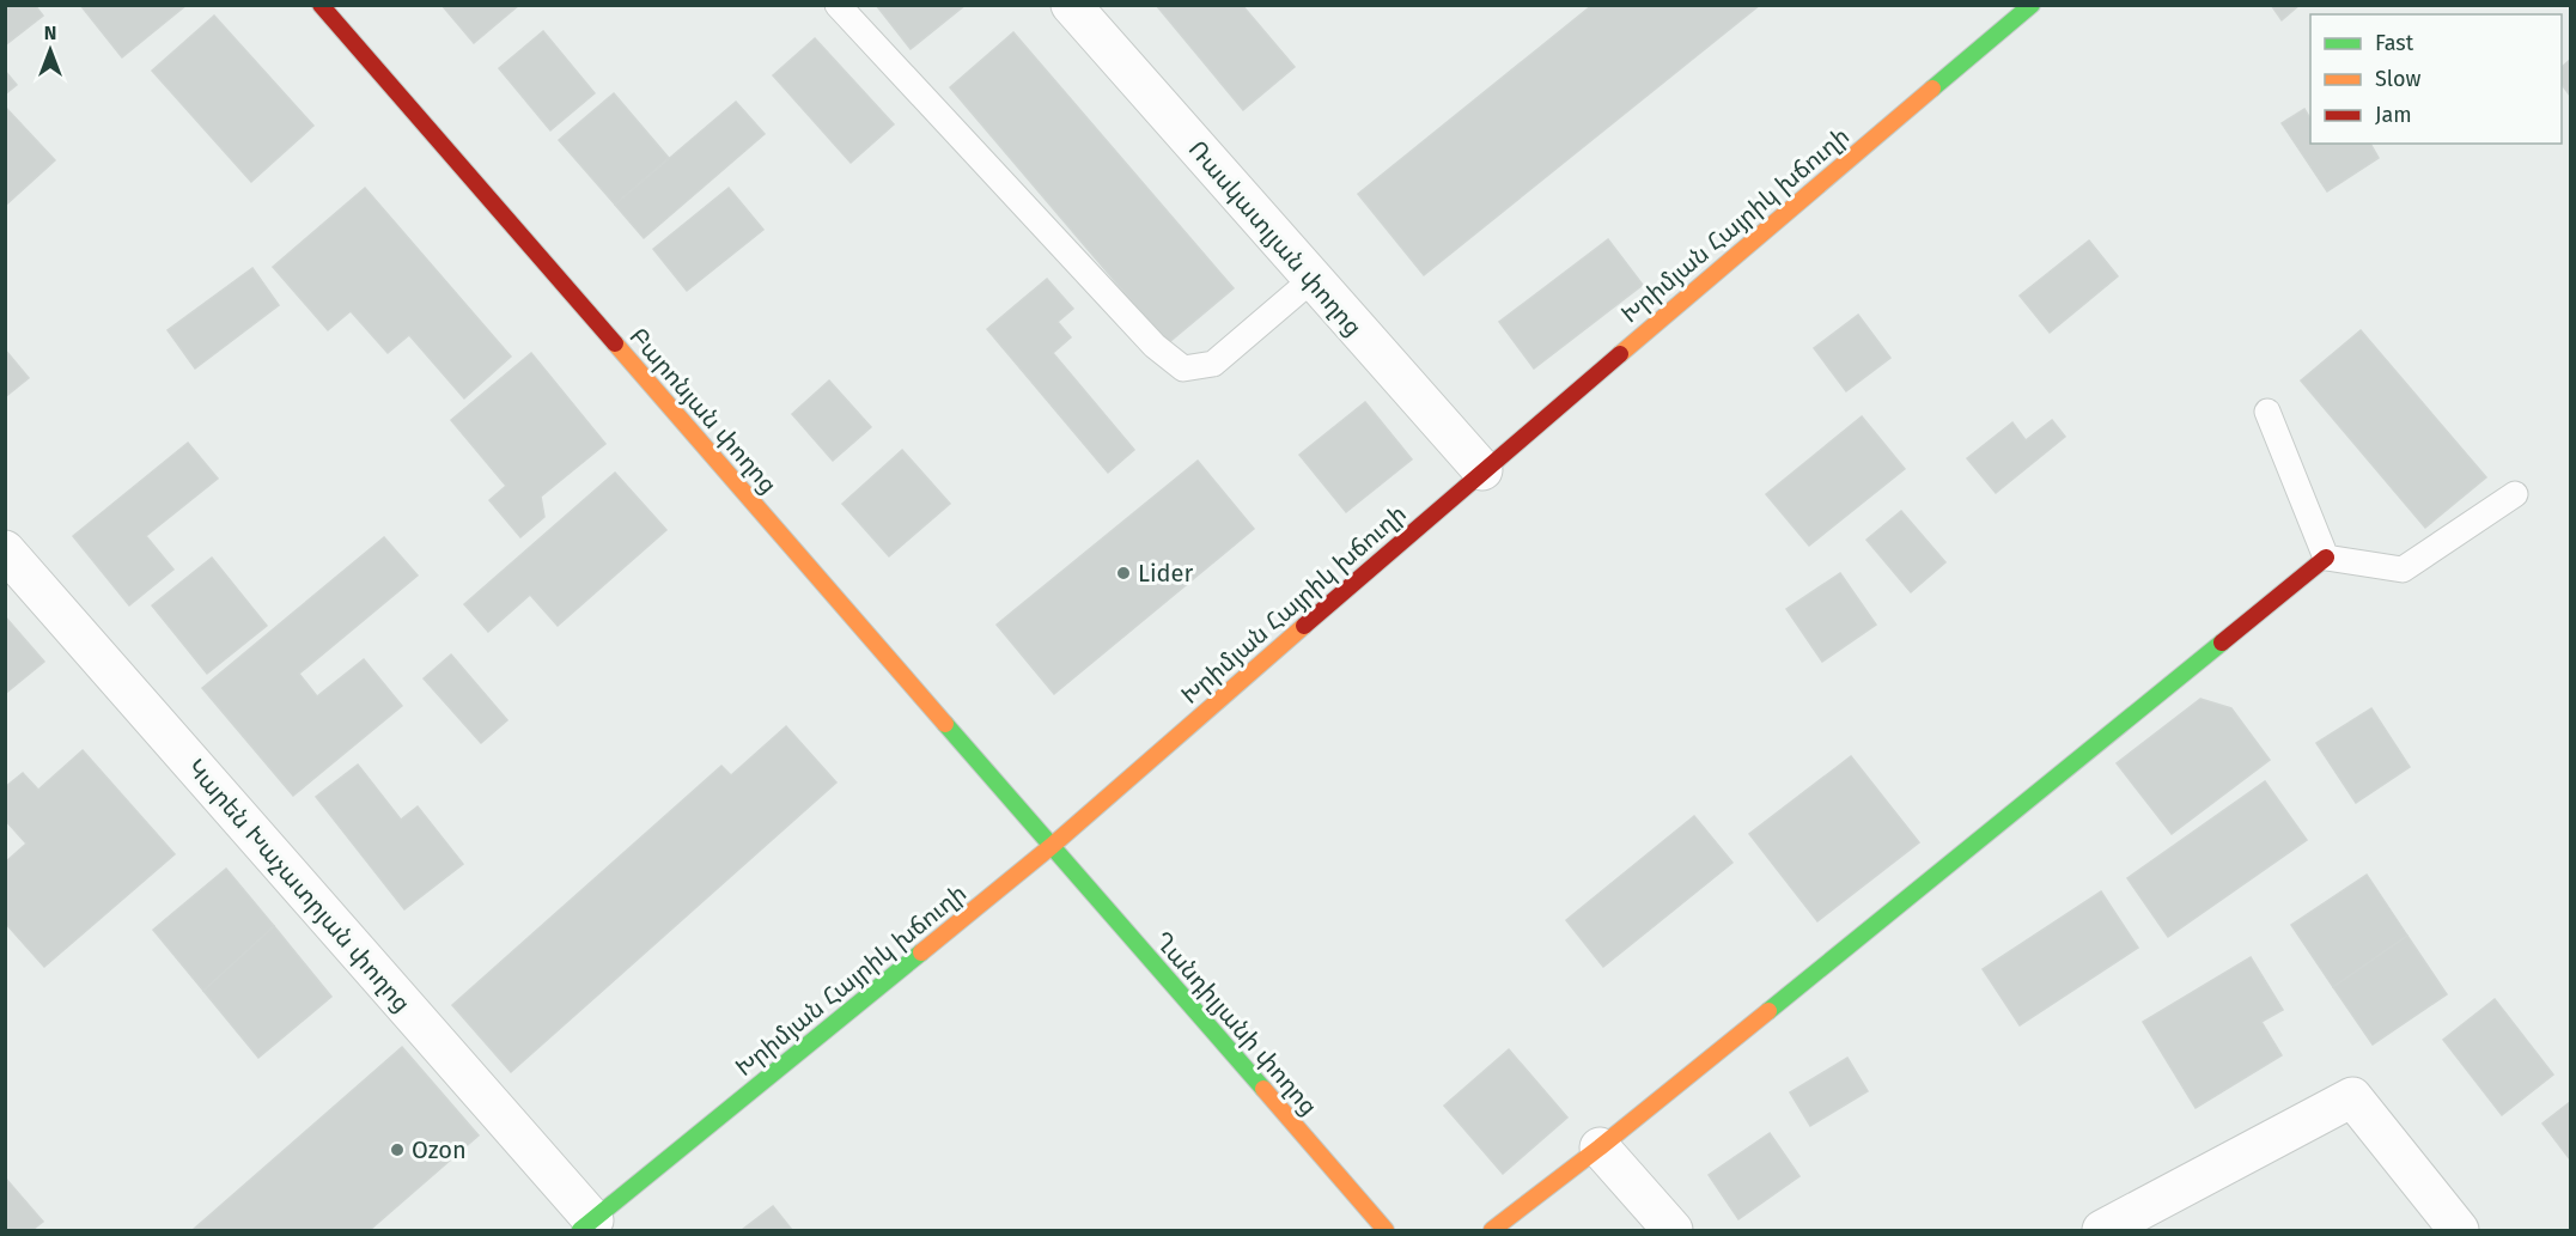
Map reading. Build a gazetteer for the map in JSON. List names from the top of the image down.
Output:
{
  "streets": {
    "main road": ["Խրիմյան Հայրիկ խճուղի", "Բարոնյան փողոց", "Ղանդիլյանի փողոց"],
    "street": ["Ռասկատլյան փողոց", "Կարեն Խաչատրյան փողոց"]
  },
  "crossings": [
    ["Խրիմյան Հայրիկ խճուղի", "Ռասկատլյան փողոց"],
    ["Խրիմյան Հայրիկ խճուղի", "Բարոնյան փողոց"],
    ["Խրիմյան Հայրիկ խճուղի", "Կարեն Խաչատրյան փողոց"],
    ["Խրիմյան Հայրիկ խճուղի", "Ղանդիլյանի փողոց"],
    ["Բարոնյան փողոց", "Ղանդիլյանի փողոց"]
  ],
  "places": ["Lider", "Ozon"],
  "legend": ["Fast", "Slow", "Jam"],
  "north": "top"
}
